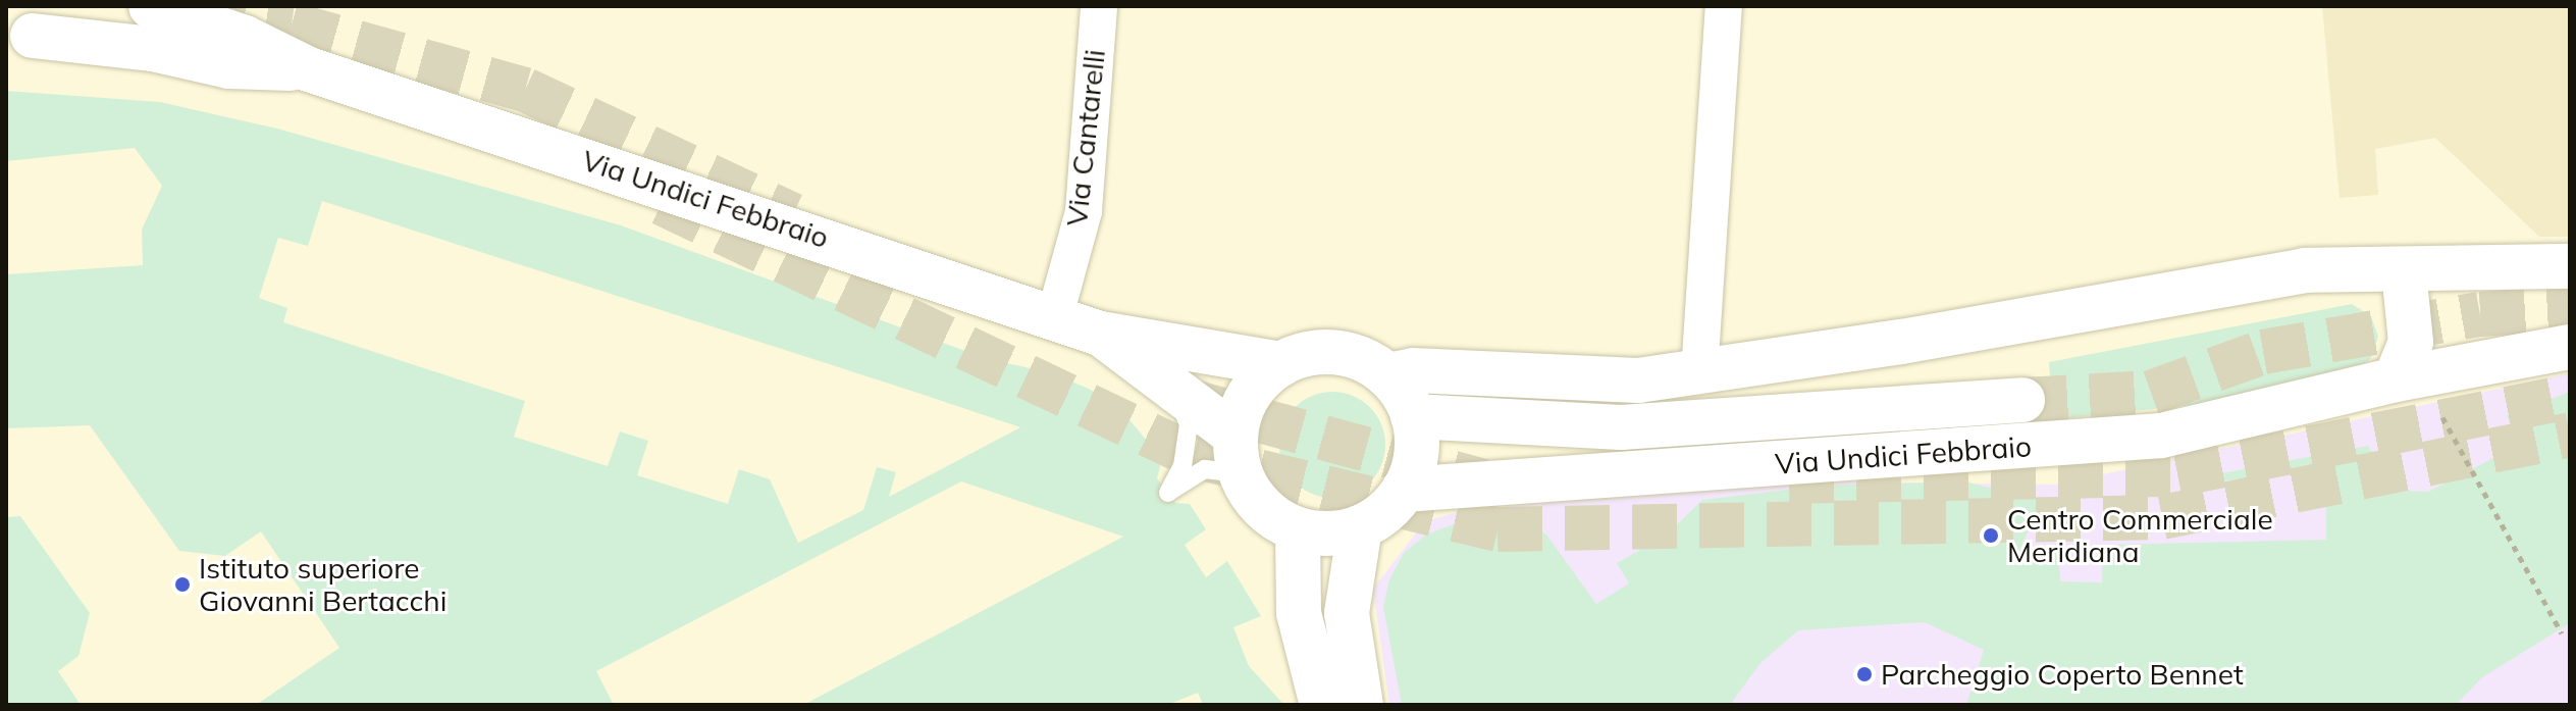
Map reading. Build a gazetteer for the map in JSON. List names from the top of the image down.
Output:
{
  "streets": {
    "main road": ["Via Undici Febbraio"],
    "street": ["Via Cantarelli"]
  },
  "crossings": [
    ["Via Cantarelli", "Via Undici Febbraio"]
  ],
  "places": ["Centro Commerciale Meridiana", "Istituto superiore Giovanni Bertacchi", "Parcheggio Coperto Bennet"]
}
